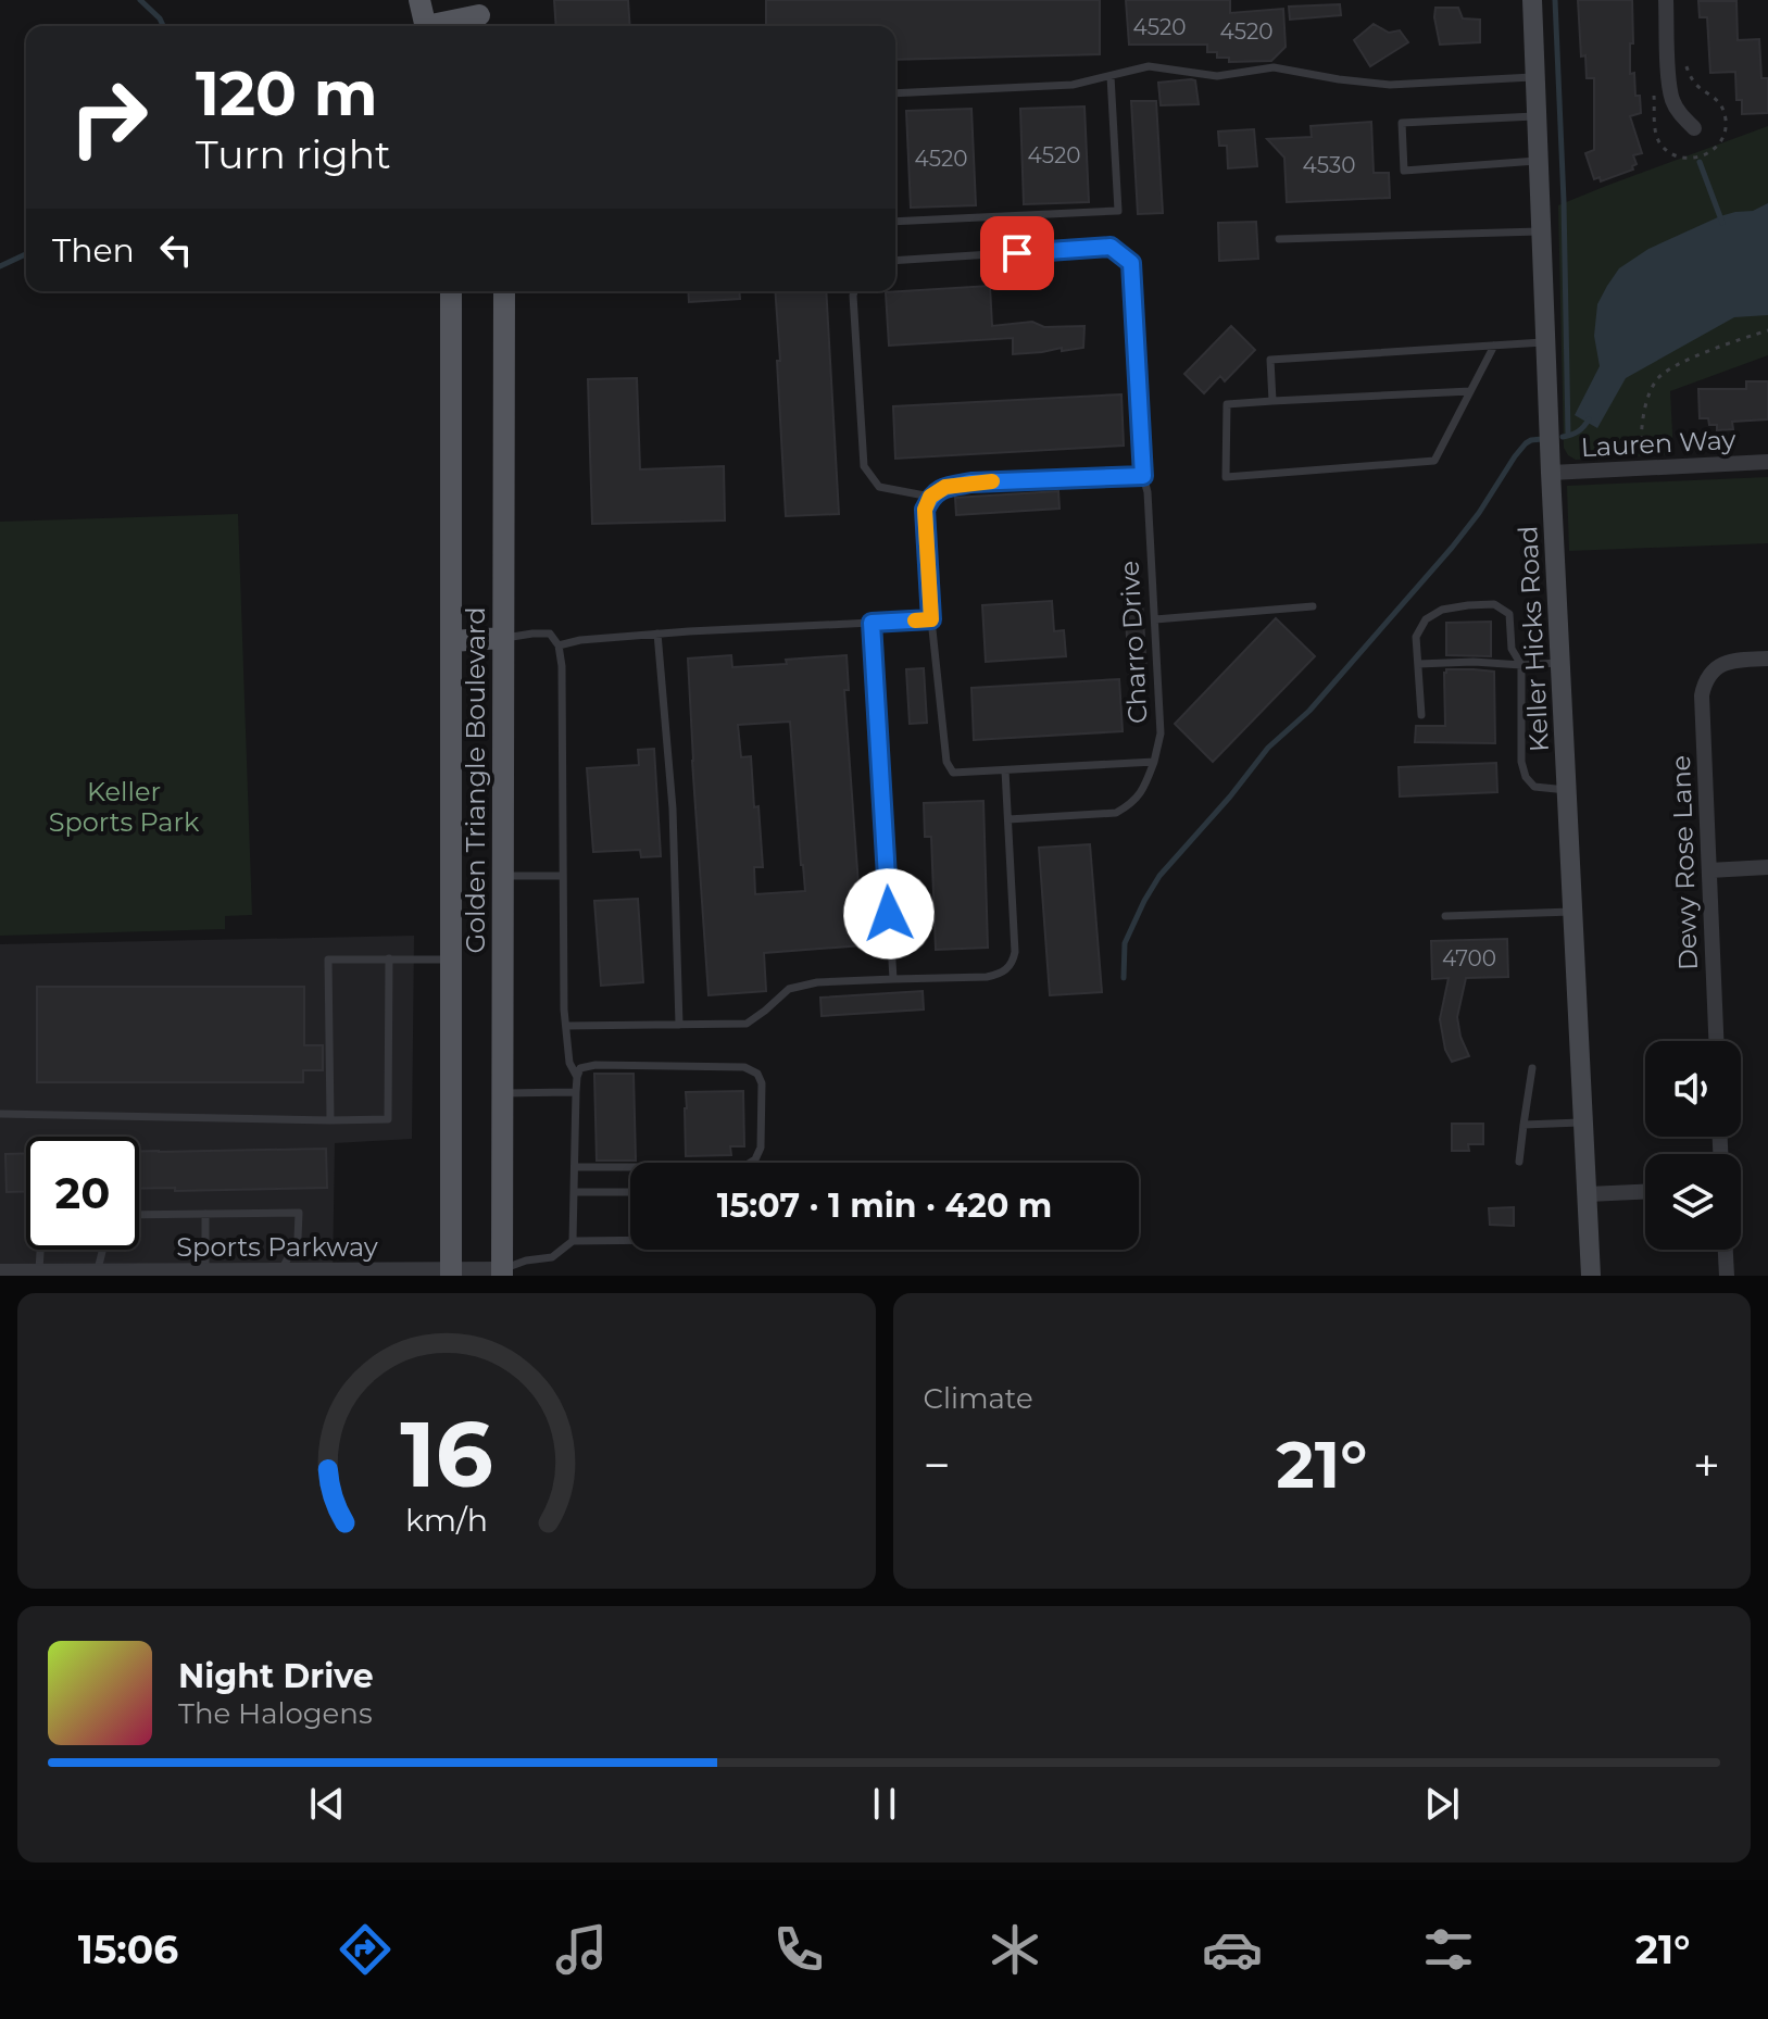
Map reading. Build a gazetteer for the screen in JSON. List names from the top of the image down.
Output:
{
  "streets": {
    "main road": ["Golden Triangle Boulevard"],
    "street": [
      "Lauren Way",
      "Keller Hicks Road",
      "Dewy Rose Lane",
      "Sports Parkway"
    ],
    "lane": ["Charro Drive"]
  },
  "crossings": [
    ["Lauren Way", "Keller Hicks Road"],
    ["Golden Triangle Boulevard", "Sports Parkway"]
  ],
  "parks": ["Keller Sports Park"],
  "house_numbers": [
    "4520",
    "4520",
    "4520",
    "4520",
    "4530",
    "4700"
  ],
  "page": {
    "turn": ["120 m", "Turn right"],
    "then": "Then",
    "limit": "20",
    "trip": "15:07 · 1 min · 420 m",
    "tile": "Climate",
    "heat": ["−", "21°", "+"],
    "song": ["Night Drive", "The Halogens"],
    "tabs": ["15:06", "21°"],
    "gauge": ["16", "km/h"]
  }
}
